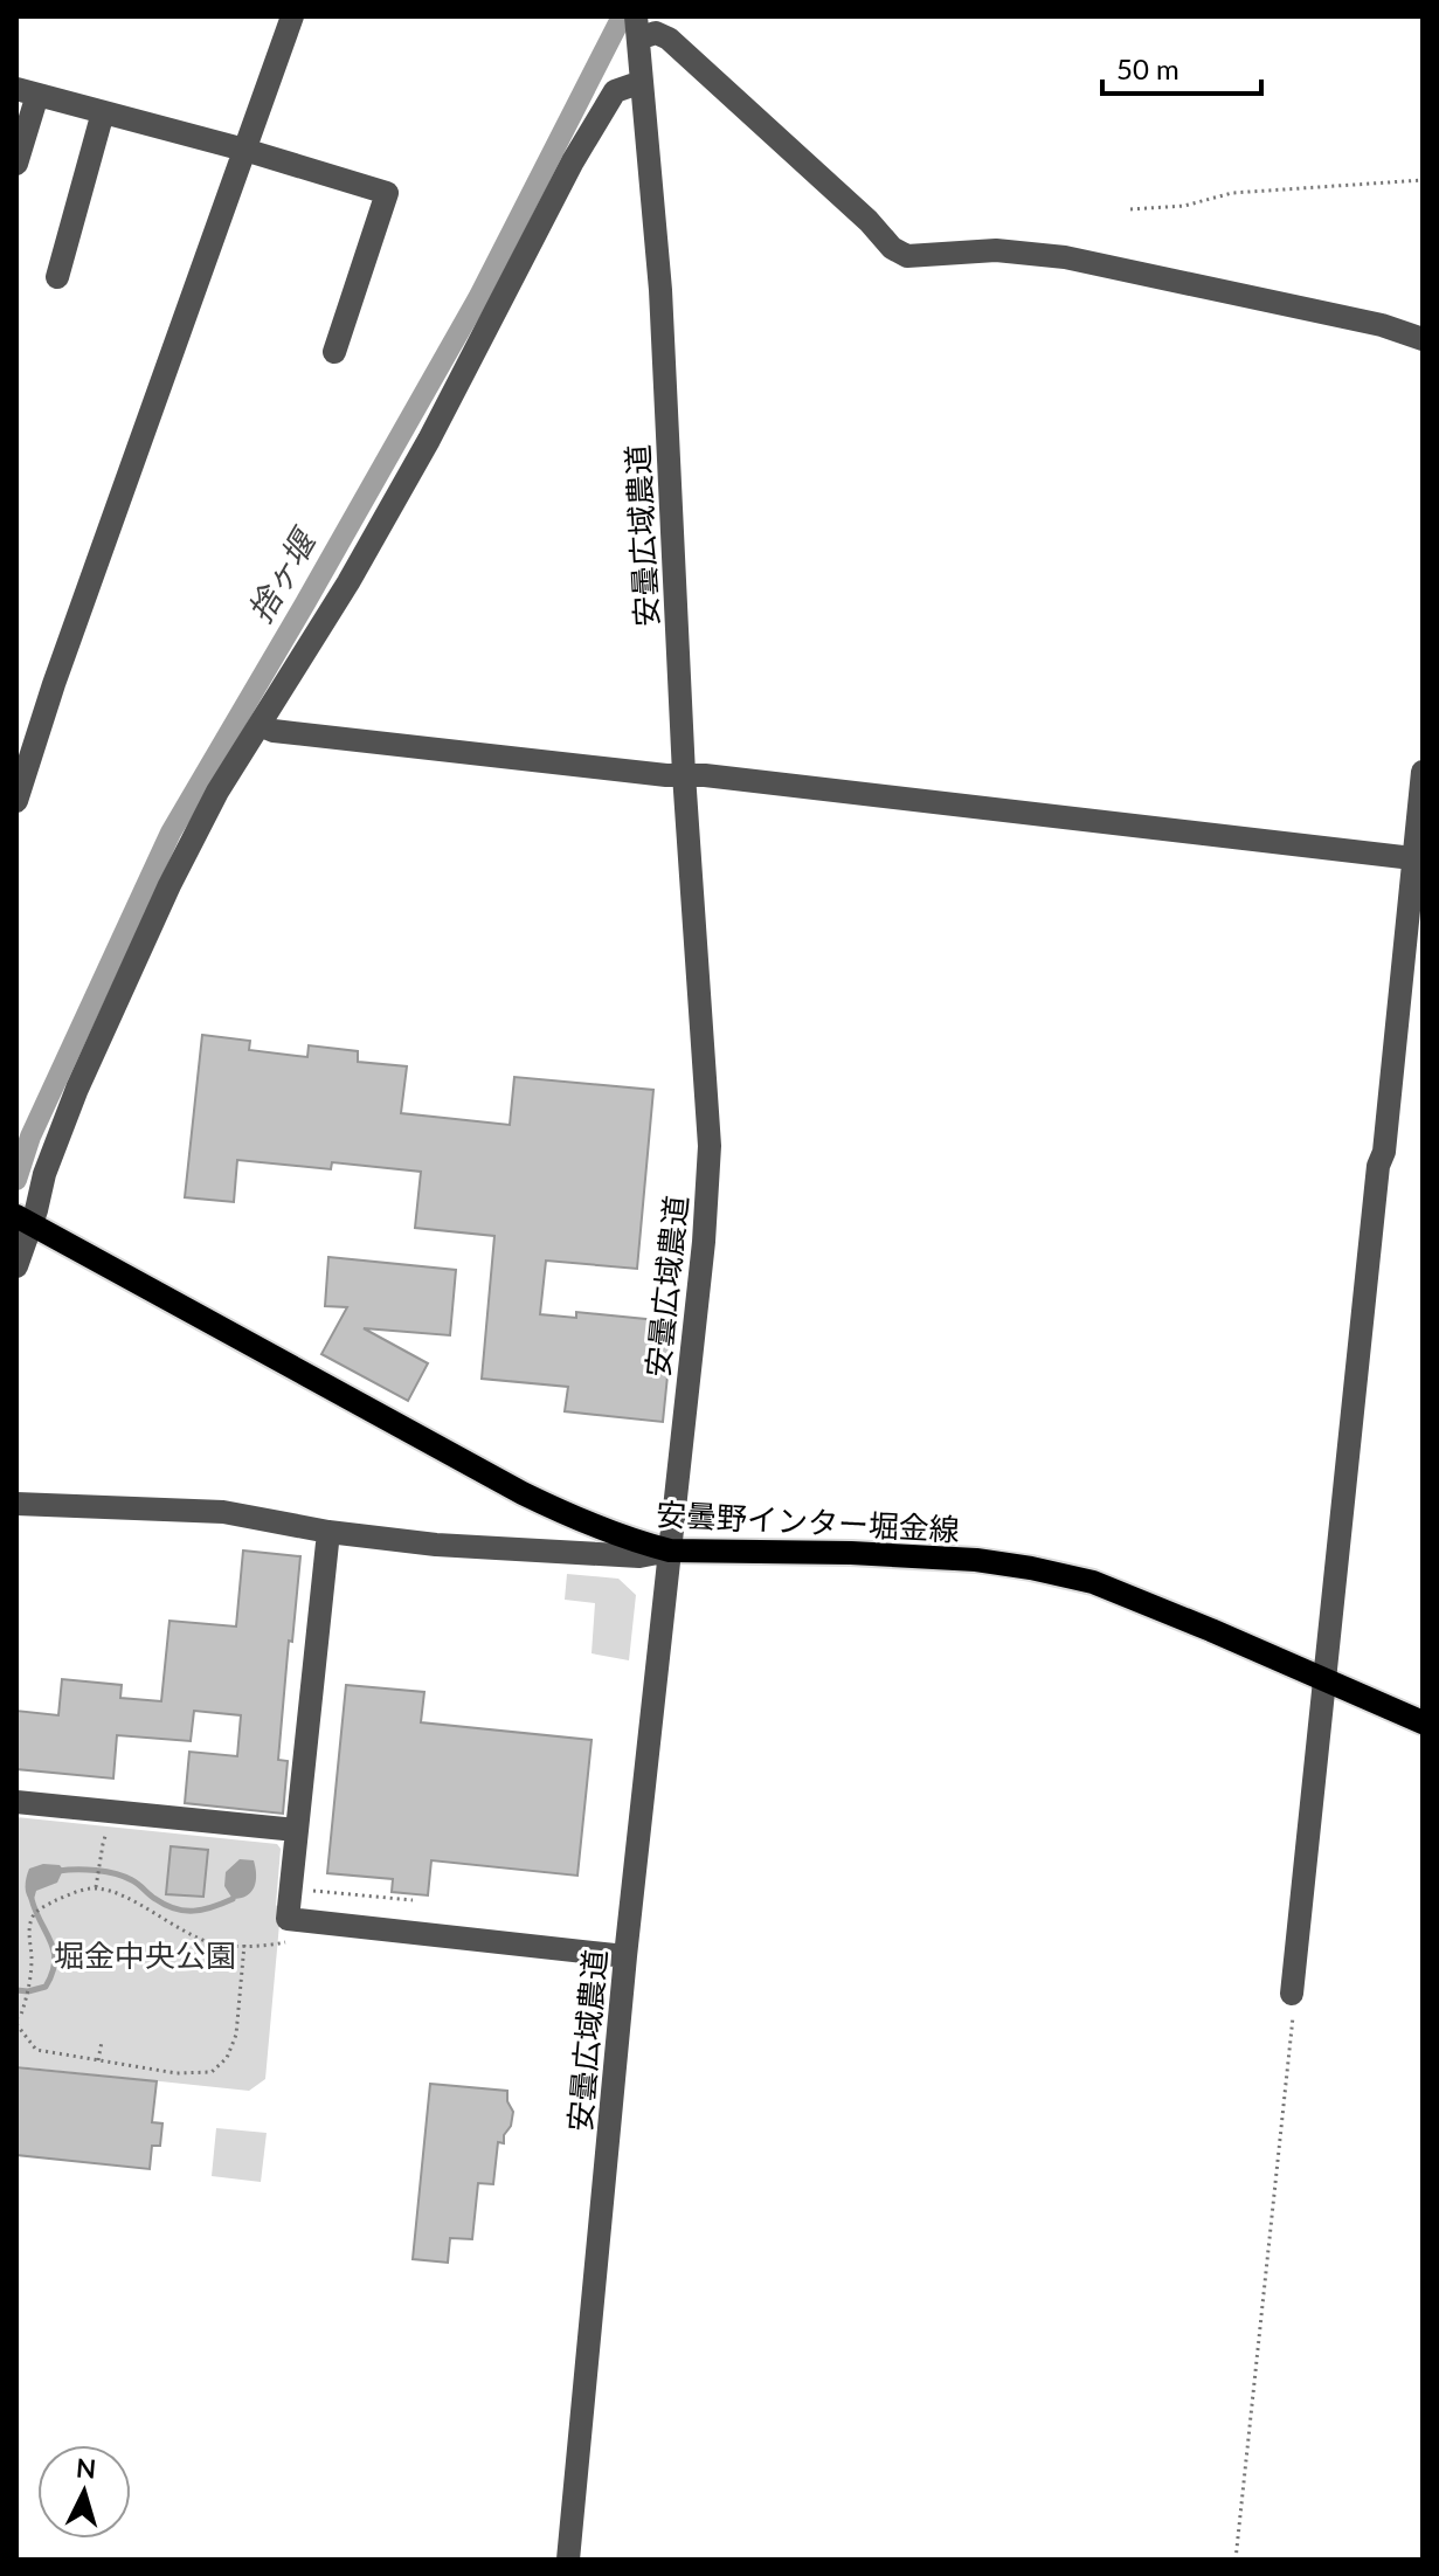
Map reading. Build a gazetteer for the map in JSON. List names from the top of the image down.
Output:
{
  "streets": {
    "main road": ["安曇野インター堀金線"],
    "street": ["安曇広域農道"]
  },
  "crossings": [
    ["安曇広域農道", "安曇野インター堀金線"]
  ],
  "water": ["捨ヶ堰"],
  "parks": ["堀金中央公園"],
  "scale_bar": "50 m",
  "north": "top"
}
